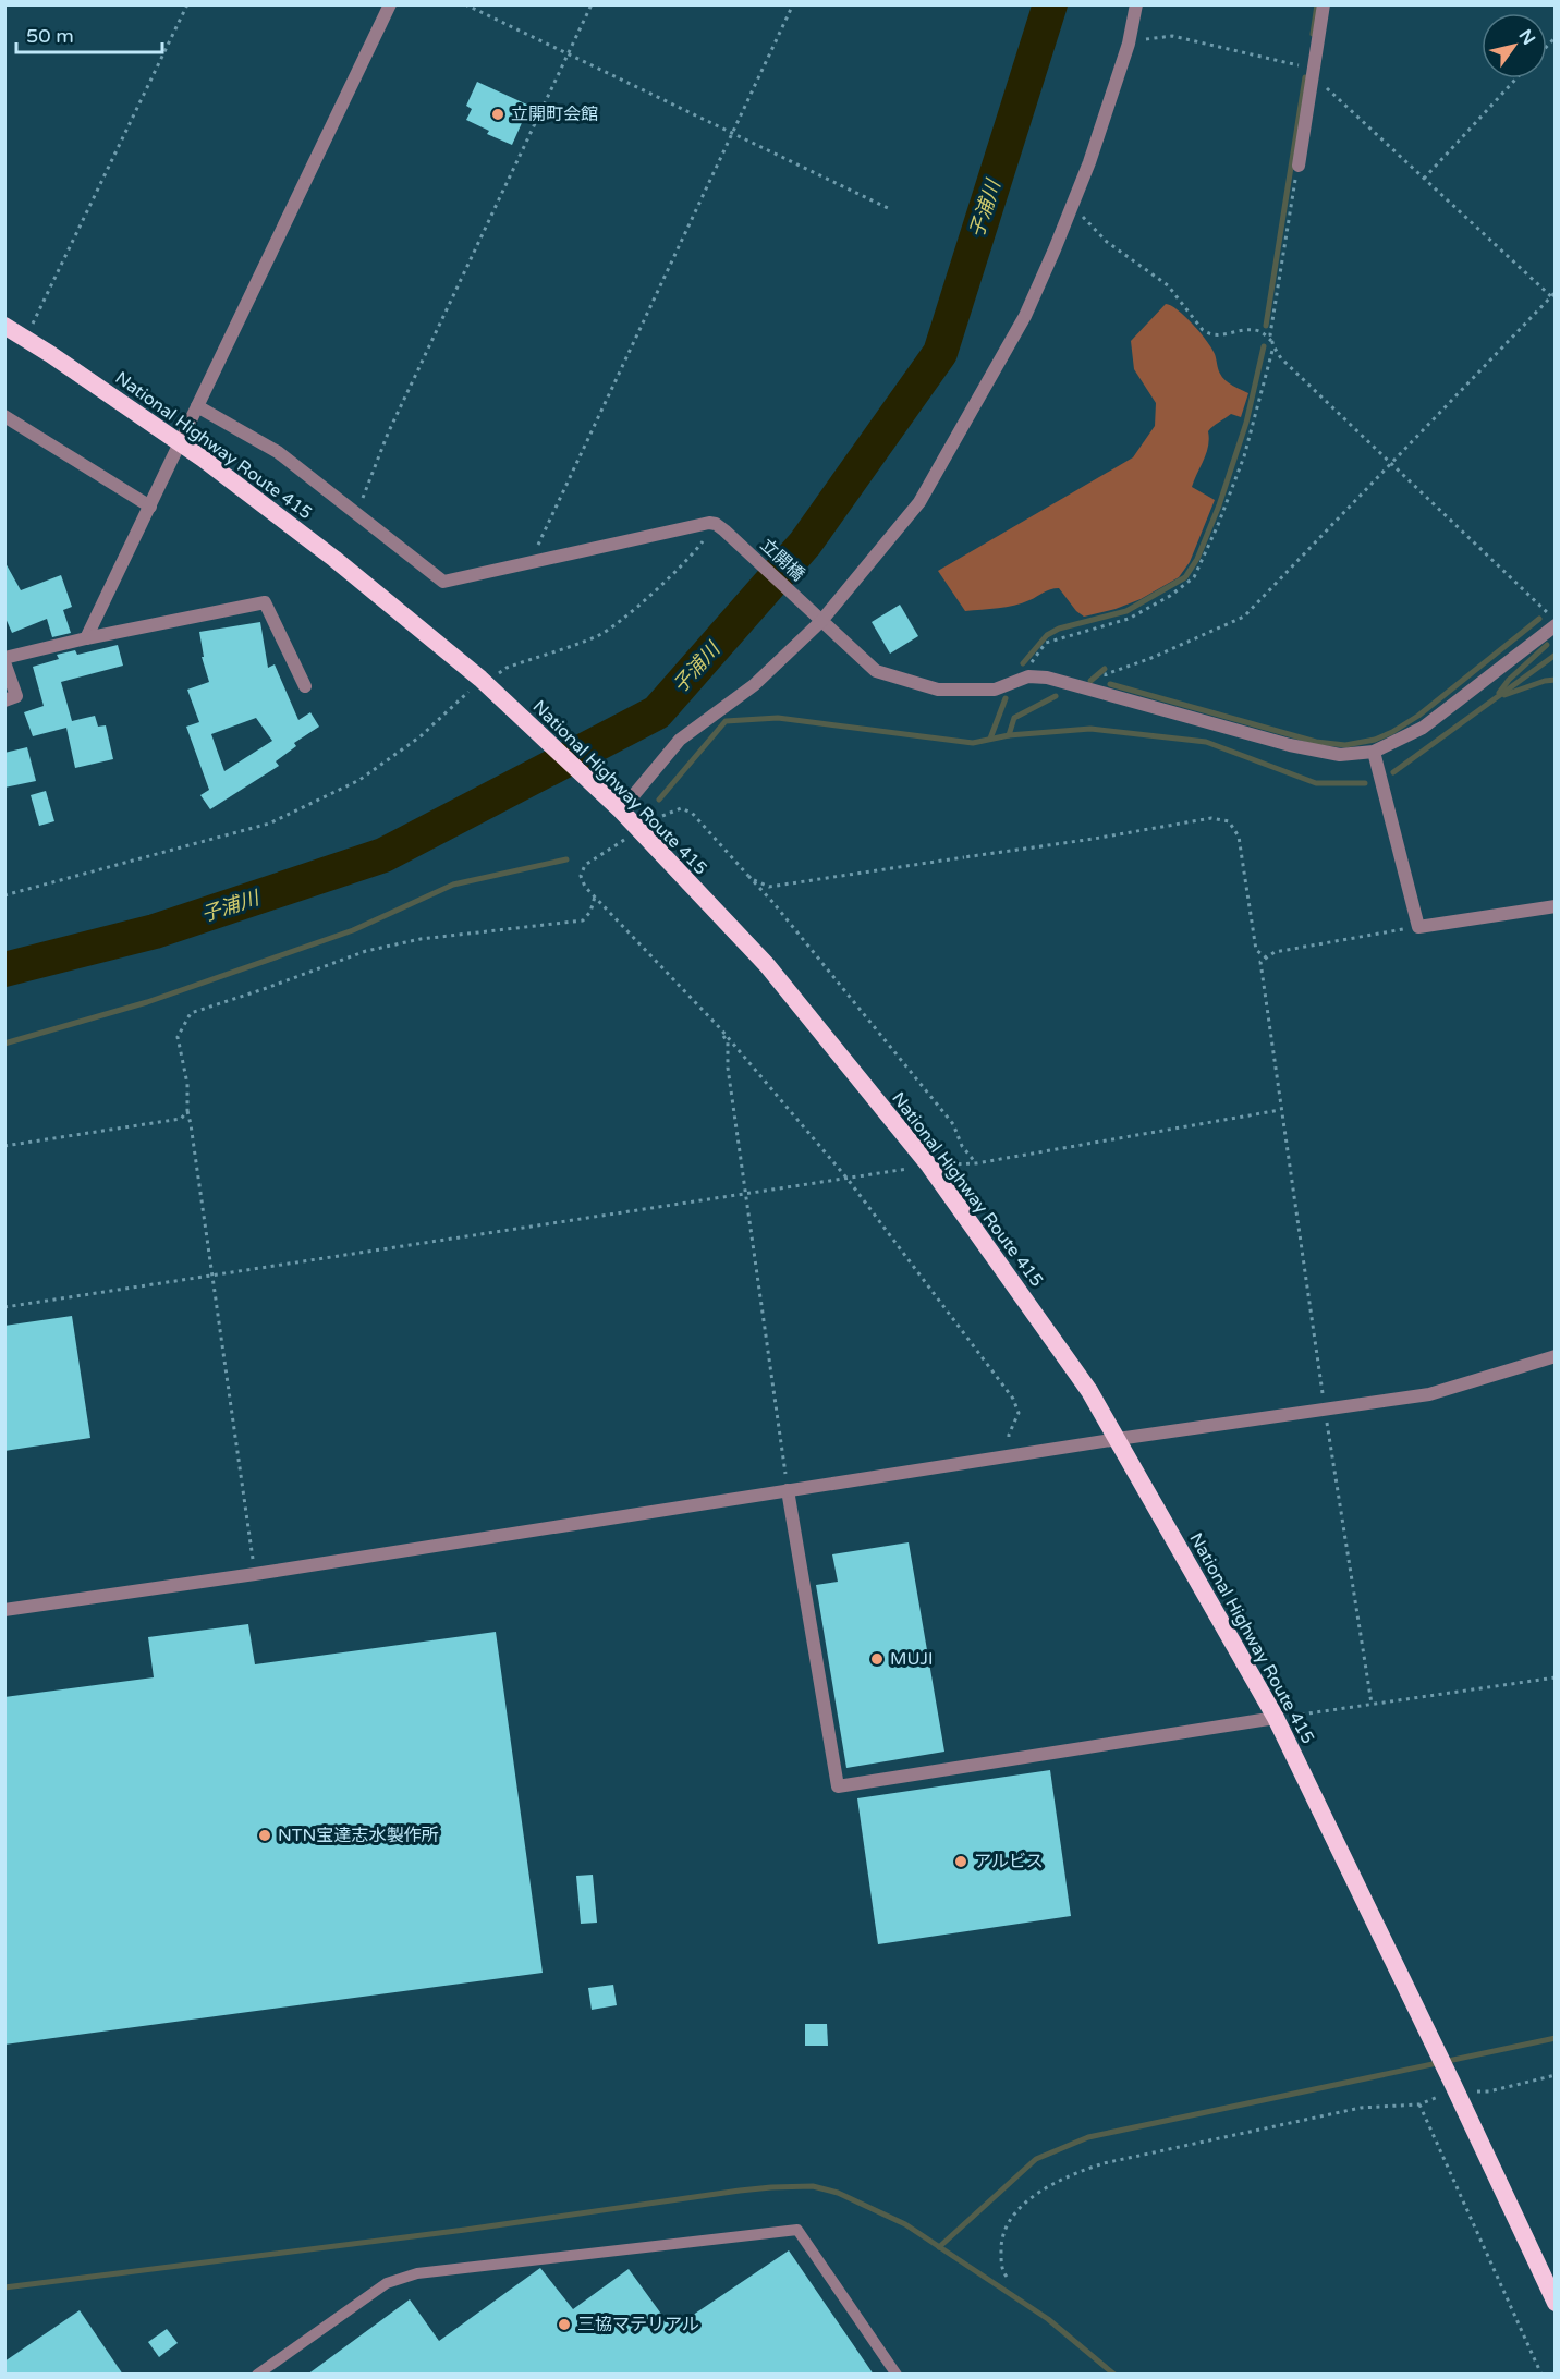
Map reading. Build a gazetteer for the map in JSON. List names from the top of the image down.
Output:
{
  "streets": {
    "highway": ["National Highway Route 415"],
    "street": ["立開橋"]
  },
  "water": ["子浦川"],
  "places": [
    "立開町会館",
    "MUJI",
    "NTN宝達志水製作所",
    "アルビス",
    "三協マテリアル"
  ],
  "scale_bar": "50 m",
  "north": "top right"
}
